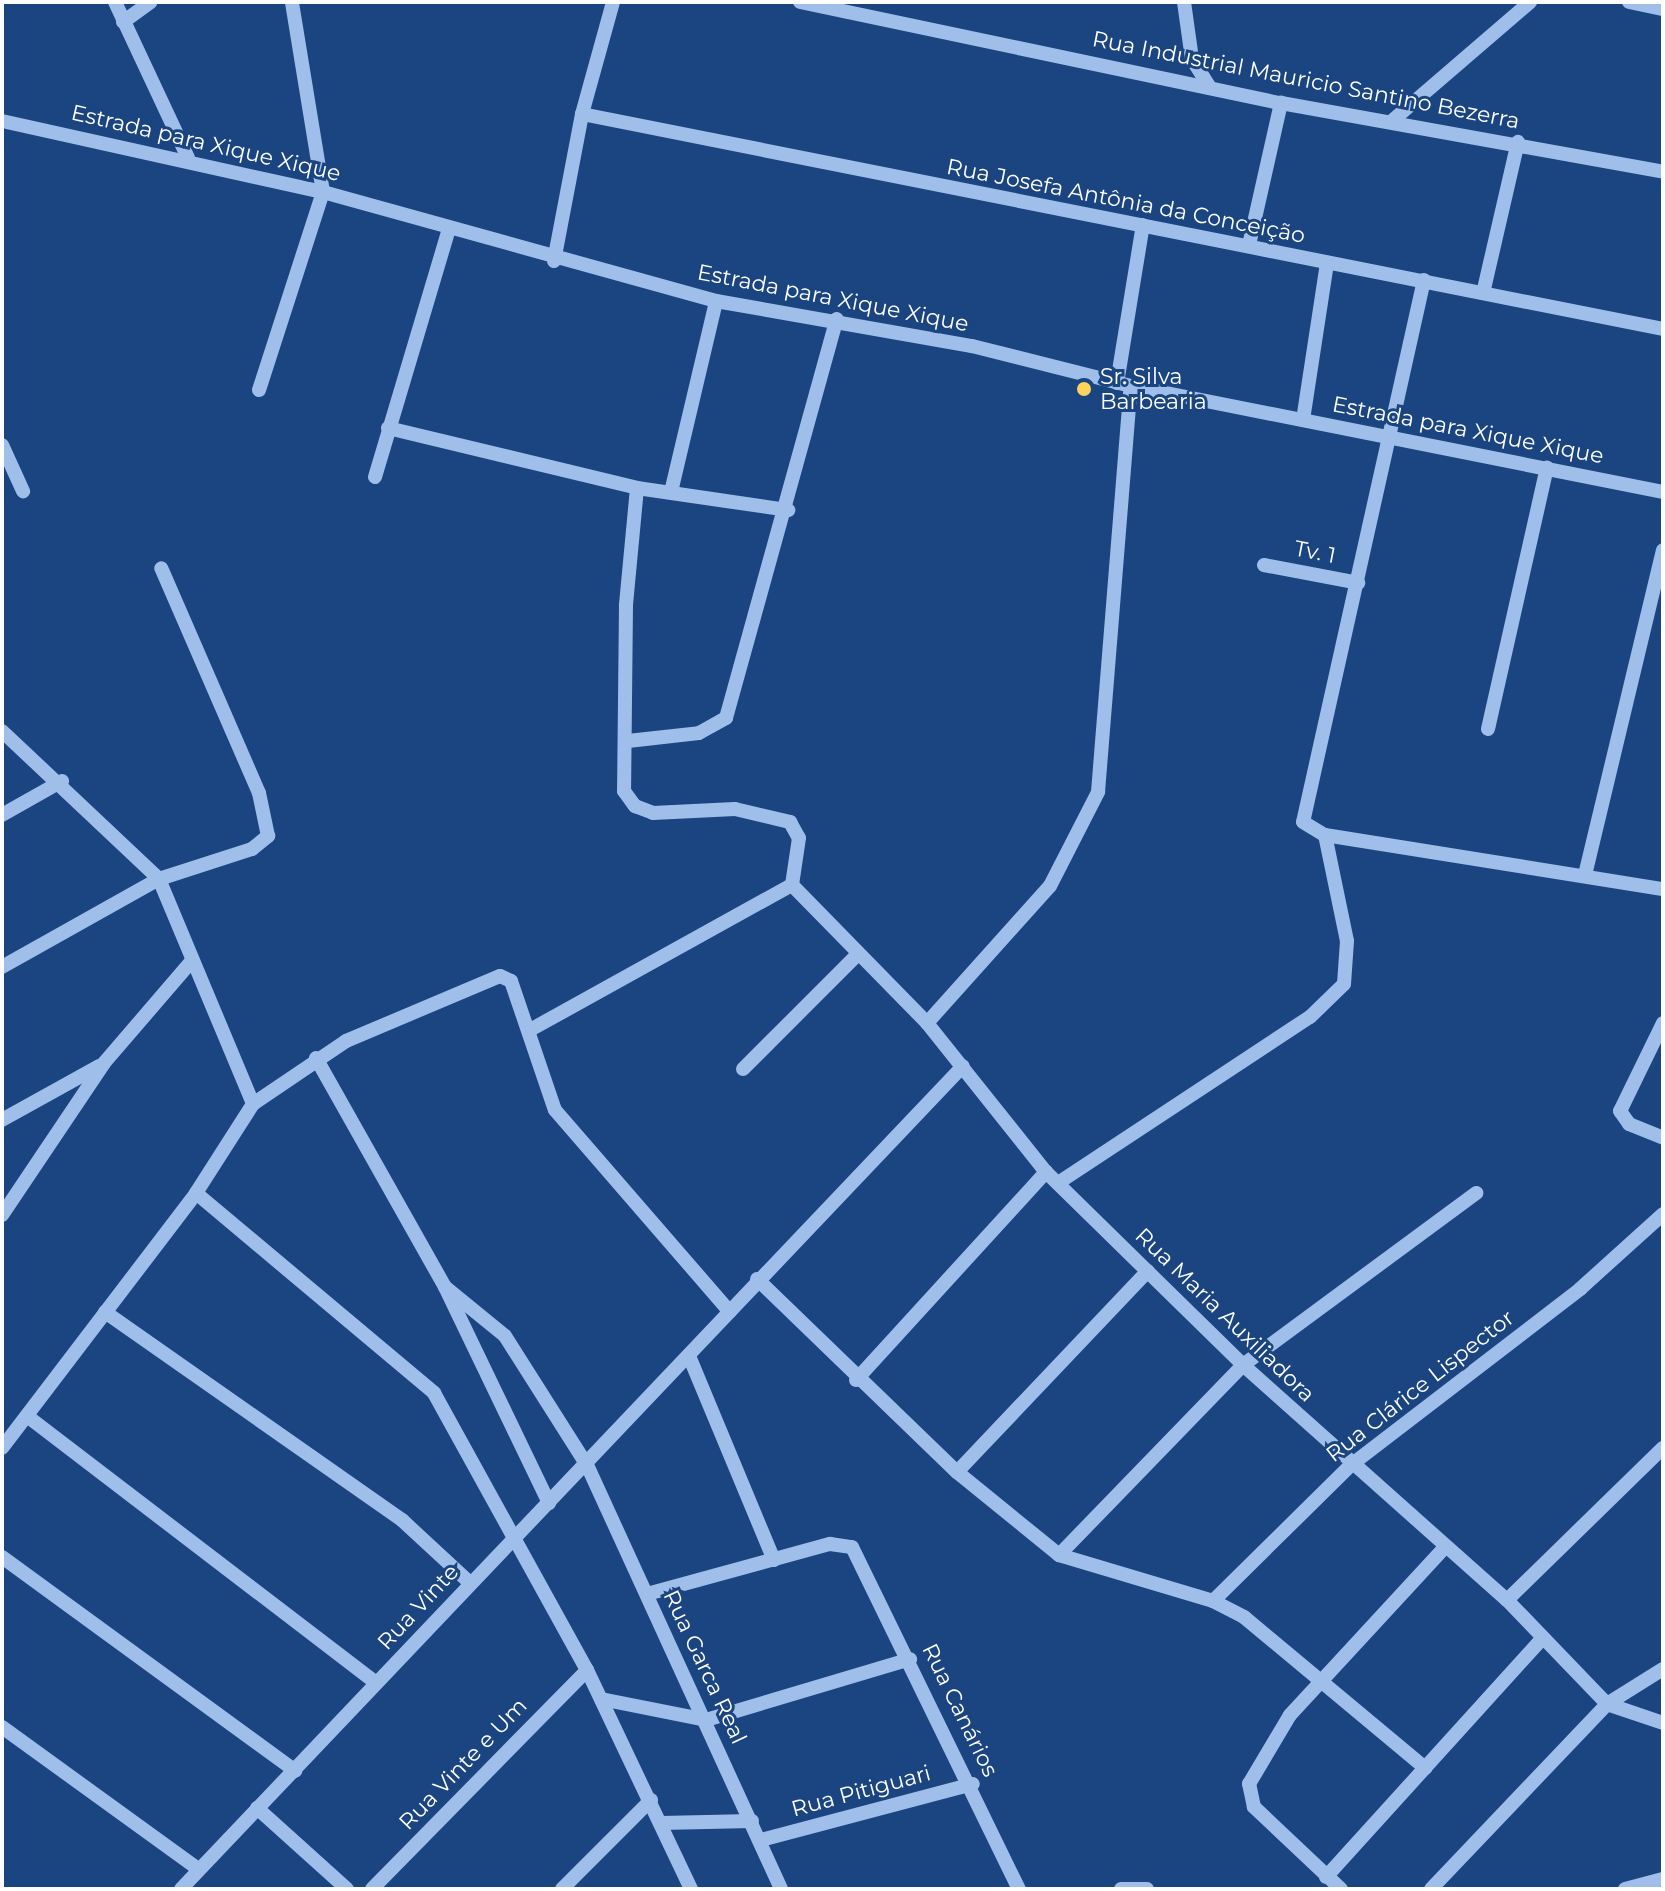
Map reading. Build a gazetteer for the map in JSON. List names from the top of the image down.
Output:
{
  "streets": {
    "street": [
      "Rua Industrial Mauricio Santino Bezerra",
      "Estrada para Xique Xique",
      "Rua Josefa Antônia da Conceição",
      "Tv. 1",
      "Rua Maria Auxiliadora",
      "Rua Clárice Lispector",
      "Rua Vinte",
      "Rua Garca Real",
      "Rua Canários",
      "Rua Vinte e Um",
      "Rua Pitiguari"
    ]
  },
  "crossings": [
    ["Rua Maria Auxiliadora", "Rua Clárice Lispector"],
    ["Rua Maria Auxiliadora", "Rua Vinte"],
    ["Rua Vinte", "Rua Garca Real"],
    ["Rua Garca Real", "Rua Pitiguari"],
    ["Rua Canários", "Rua Pitiguari"]
  ],
  "places": ["Sr. Silva Barbearia"]
}
